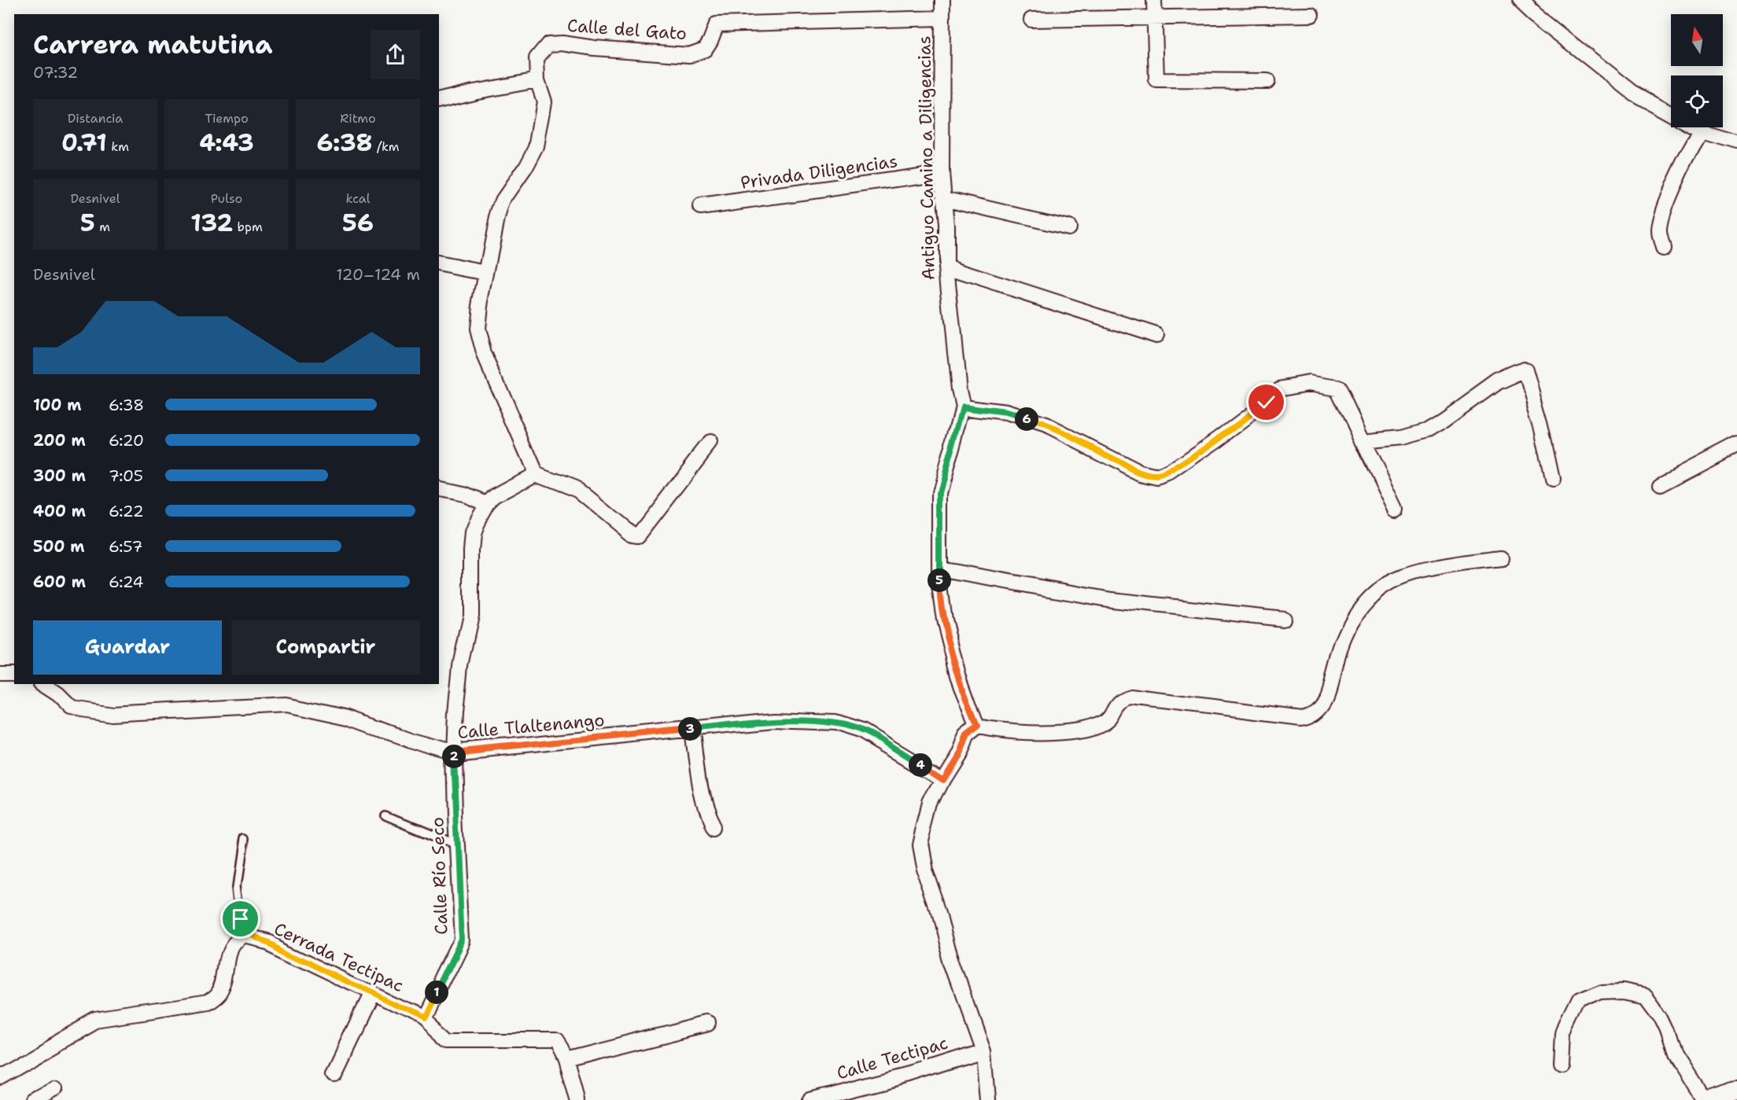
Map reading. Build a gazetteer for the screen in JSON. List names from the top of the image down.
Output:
{
  "streets": {
    "street": [
      "Calle del Gato",
      "Antiguo Camino a Diligencias",
      "Privada Diligencias",
      "Calle Tlaltenango",
      "Calle Río Seco",
      "Cerrada Tectipac",
      "Calle Tectipac"
    ]
  },
  "crossings": [
    ["Calle del Gato", "Antiguo Camino a Diligencias"],
    ["Antiguo Camino a Diligencias", "Privada Diligencias"],
    ["Calle Tlaltenango", "Calle Río Seco"],
    ["Calle Río Seco", "Cerrada Tectipac"]
  ],
  "north": "top",
  "page": {
    "heading": ["Carrera matutina", "07:32"],
    "stats": [
      ["Distancia", "0.71 km"],
      ["Tiempo", "4:43"],
      ["Ritmo", "6:38 /km"],
      ["Desnivel", "5 m"],
      ["Pulso", "132 bpm"],
      ["kcal", "56"]
    ],
    "chart": ["Desnivel", "120–124 m"],
    "list": [
      {
        "name": "100 m",
        "note": "6:38"
      },
      {
        "name": "200 m",
        "note": "6:20"
      },
      {
        "name": "300 m",
        "note": "7:05"
      },
      {
        "name": "400 m",
        "note": "6:22"
      },
      {
        "name": "500 m",
        "note": "6:57"
      },
      {
        "name": "600 m",
        "note": "6:24"
      }
    ],
    "pins": [
      "6",
      "5",
      "3",
      "2",
      "4",
      "1"
    ],
    "buttons": ["Guardar", "Compartir"]
  }
}
